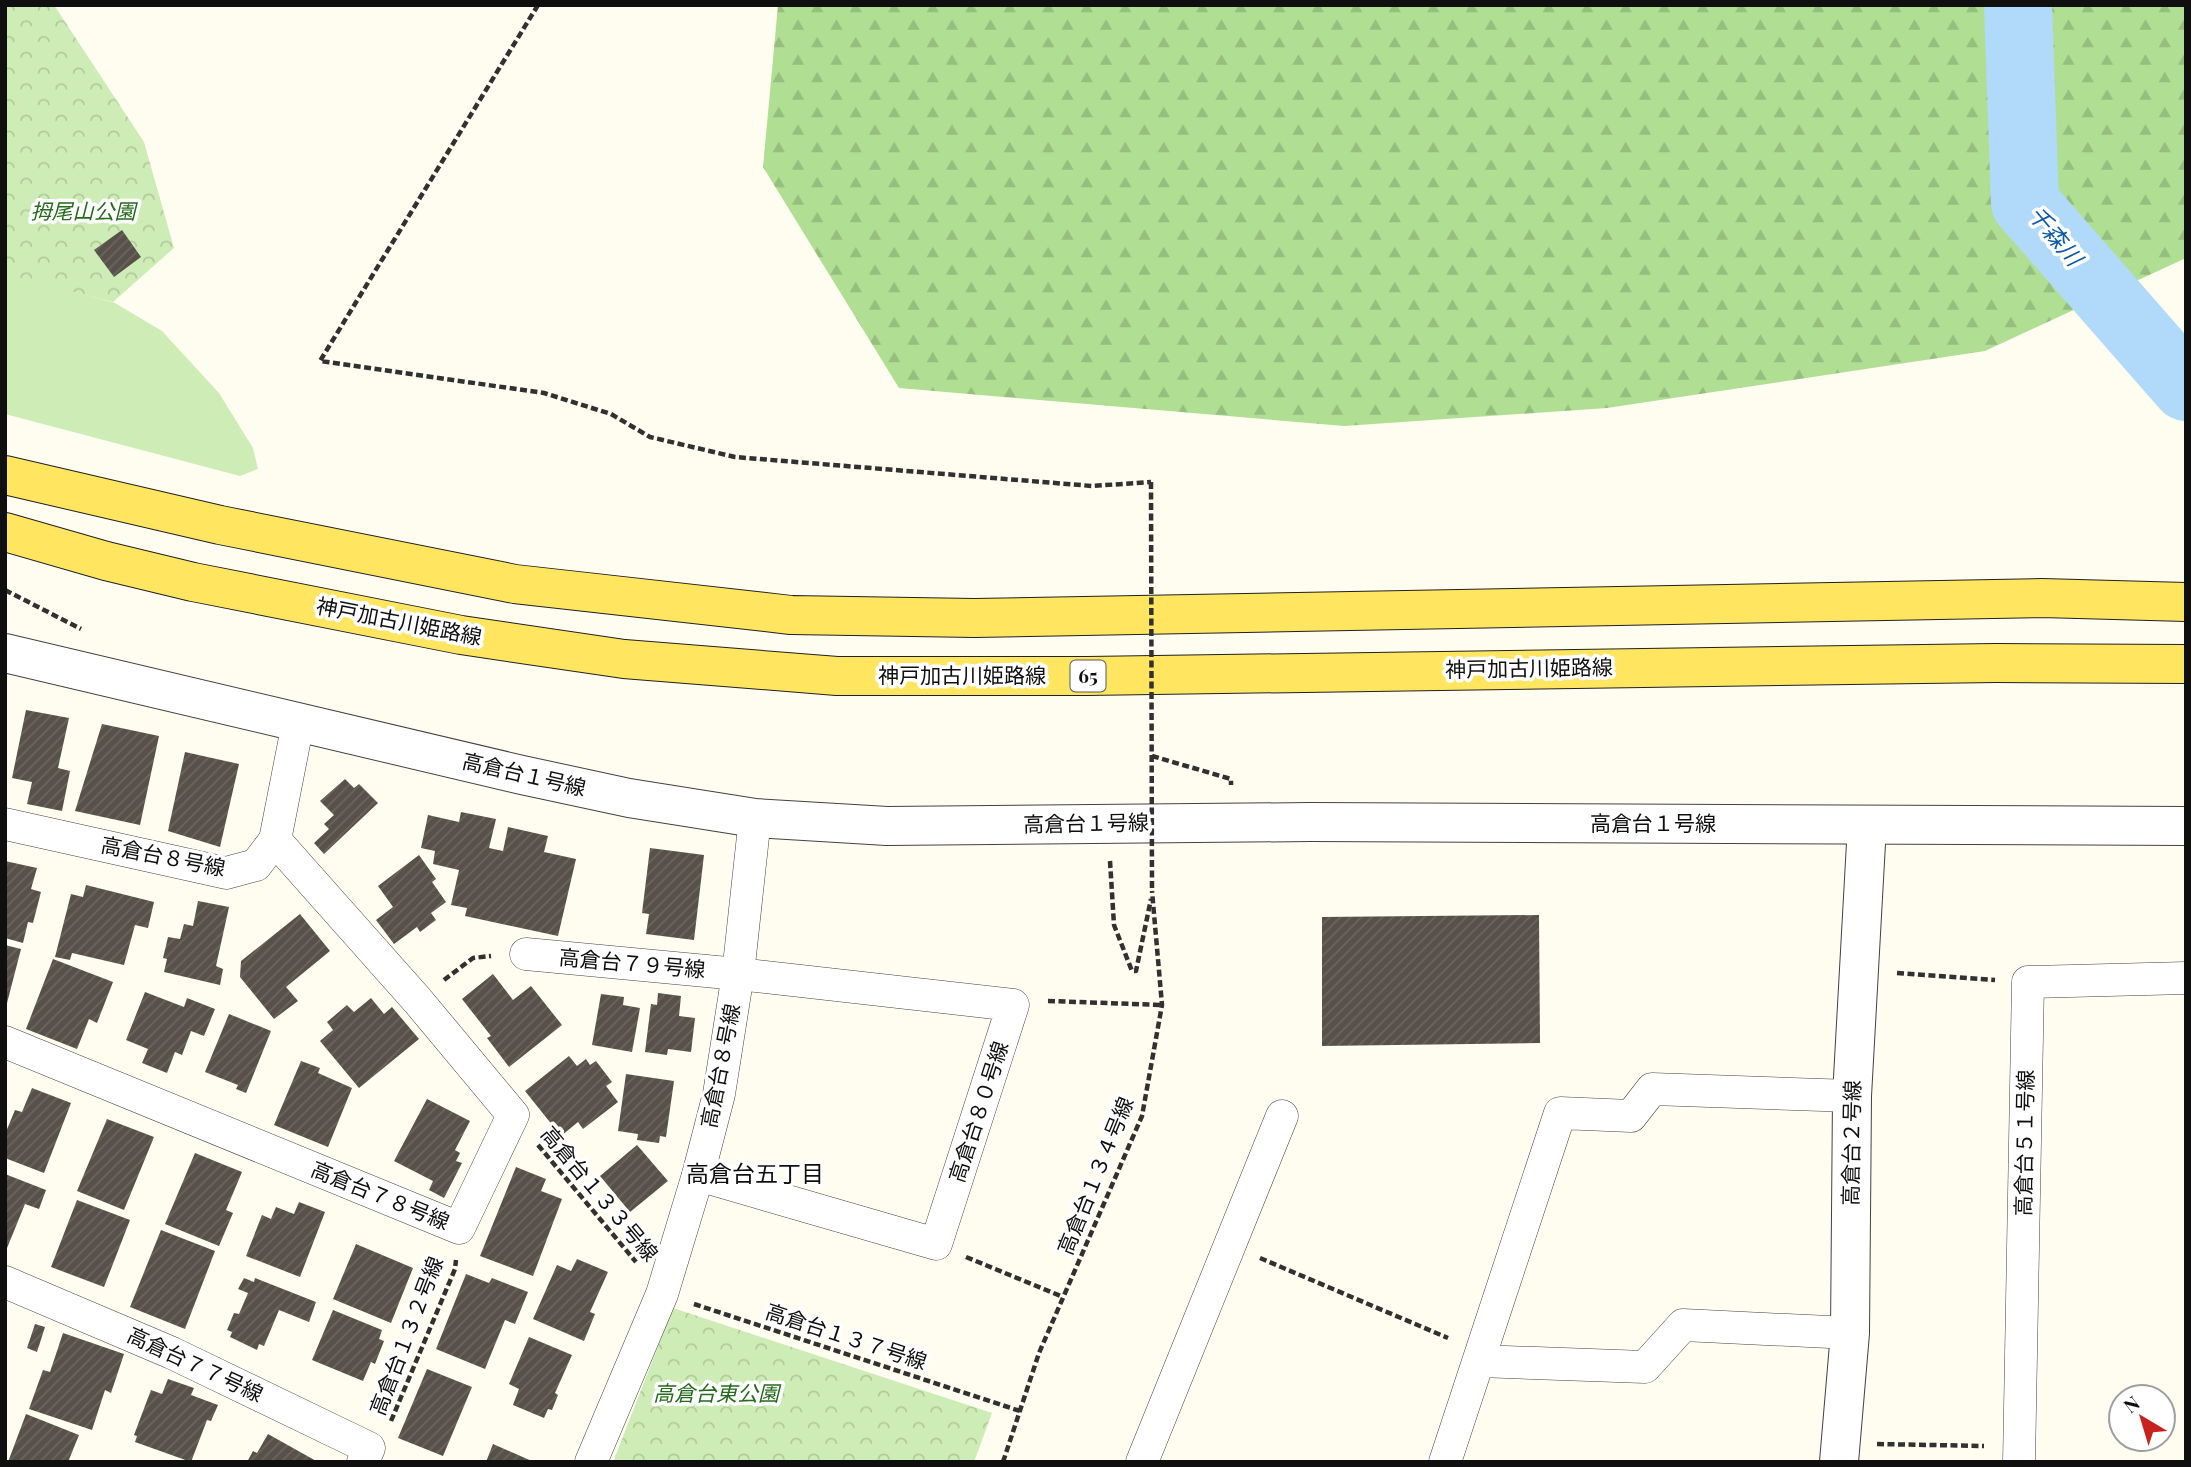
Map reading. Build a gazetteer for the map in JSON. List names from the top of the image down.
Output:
{
  "streets": {
    "main road": ["神戸加古川姫路線", "65"],
    "street": [
      "高倉台１号線",
      "高倉台８号線",
      "高倉台７９号線",
      "高倉台８０号線",
      "高倉台２号線",
      "高倉台５１号線",
      "高倉台７８号線",
      "高倉台７７号線"
    ],
    "path": [
      "高倉台１３４号線",
      "高倉台１３３号線",
      "高倉台１３２号線",
      "高倉台１３７号線"
    ]
  },
  "crossings": [
    ["高倉台１号線", "高倉台８号線"],
    ["高倉台１号線", "高倉台２号線"],
    ["高倉台８号線", "高倉台７９号線"],
    ["高倉台８号線", "高倉台１３３号線"],
    ["高倉台８号線", "高倉台１３７号線"],
    ["高倉台１３４号線", "高倉台１３７号線"],
    ["高倉台１３３号線", "高倉台７８号線"],
    ["高倉台１３３号線", "高倉台１３７号線"],
    ["高倉台７８号線", "高倉台１３２号線"],
    ["高倉台１３２号線", "高倉台７７号線"]
  ],
  "districts": ["高倉台五丁目"],
  "water": ["千森川"],
  "parks": ["拇尾山公園", "高倉台東公園"],
  "north": "top left"
}
